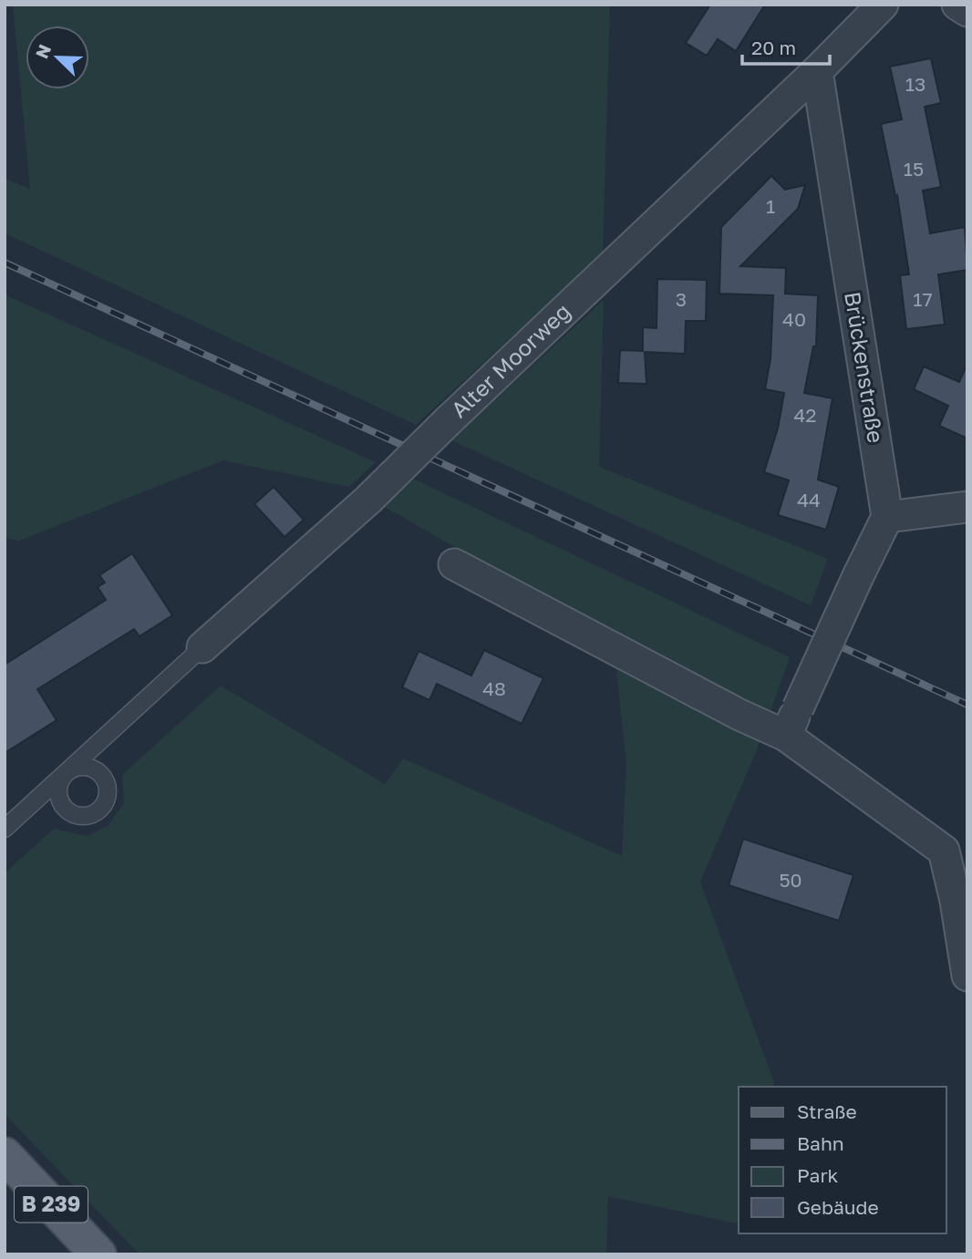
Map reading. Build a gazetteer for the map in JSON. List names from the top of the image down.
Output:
{
  "streets": {
    "main road": ["B 239"],
    "street": ["Alter Moorweg", "Brückenstraße"]
  },
  "crossings": [
    ["Alter Moorweg", "Brückenstraße"]
  ],
  "house_numbers": [
    "13",
    "15",
    "1",
    "3",
    "17",
    "40",
    "42",
    "44",
    "48",
    "50"
  ],
  "legend": [
    "Straße",
    "Bahn",
    "Park",
    "Gebäude"
  ],
  "scale_bar": "20 m",
  "north": "top left"
}
